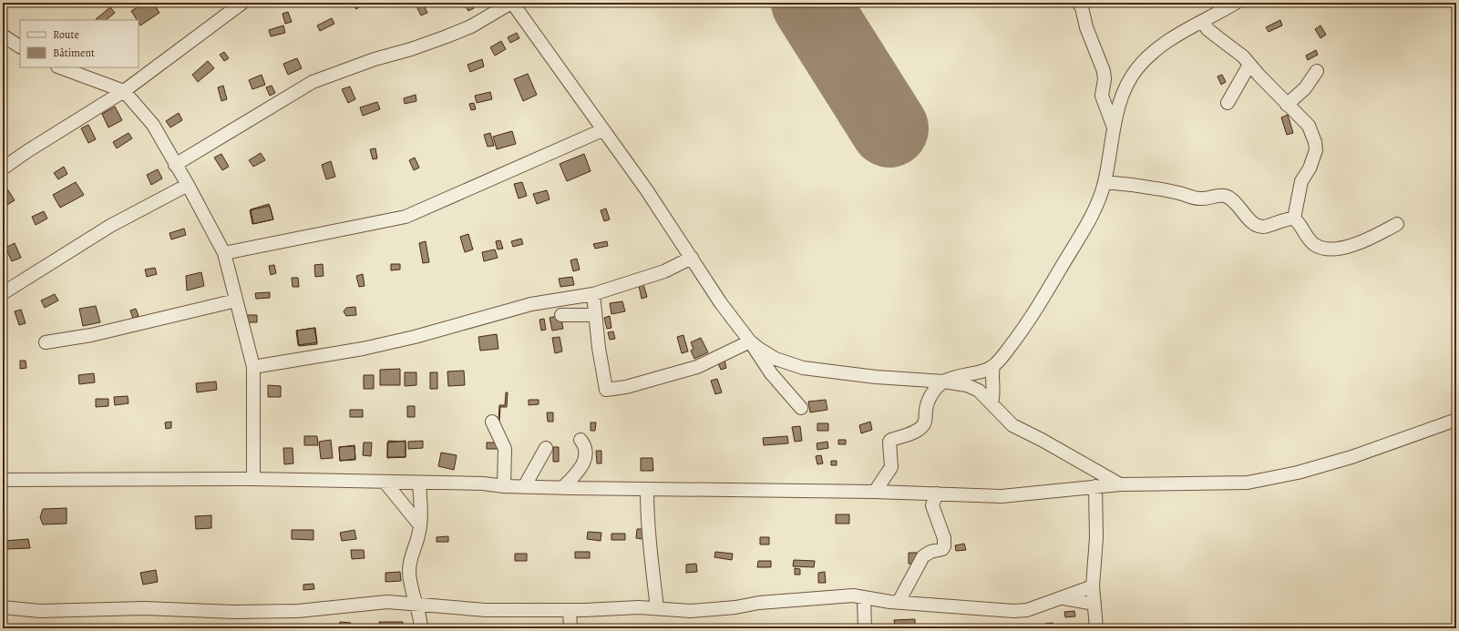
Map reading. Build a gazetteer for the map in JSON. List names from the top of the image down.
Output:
{
  "legend": ["Route", "Bâtiment"]
}
